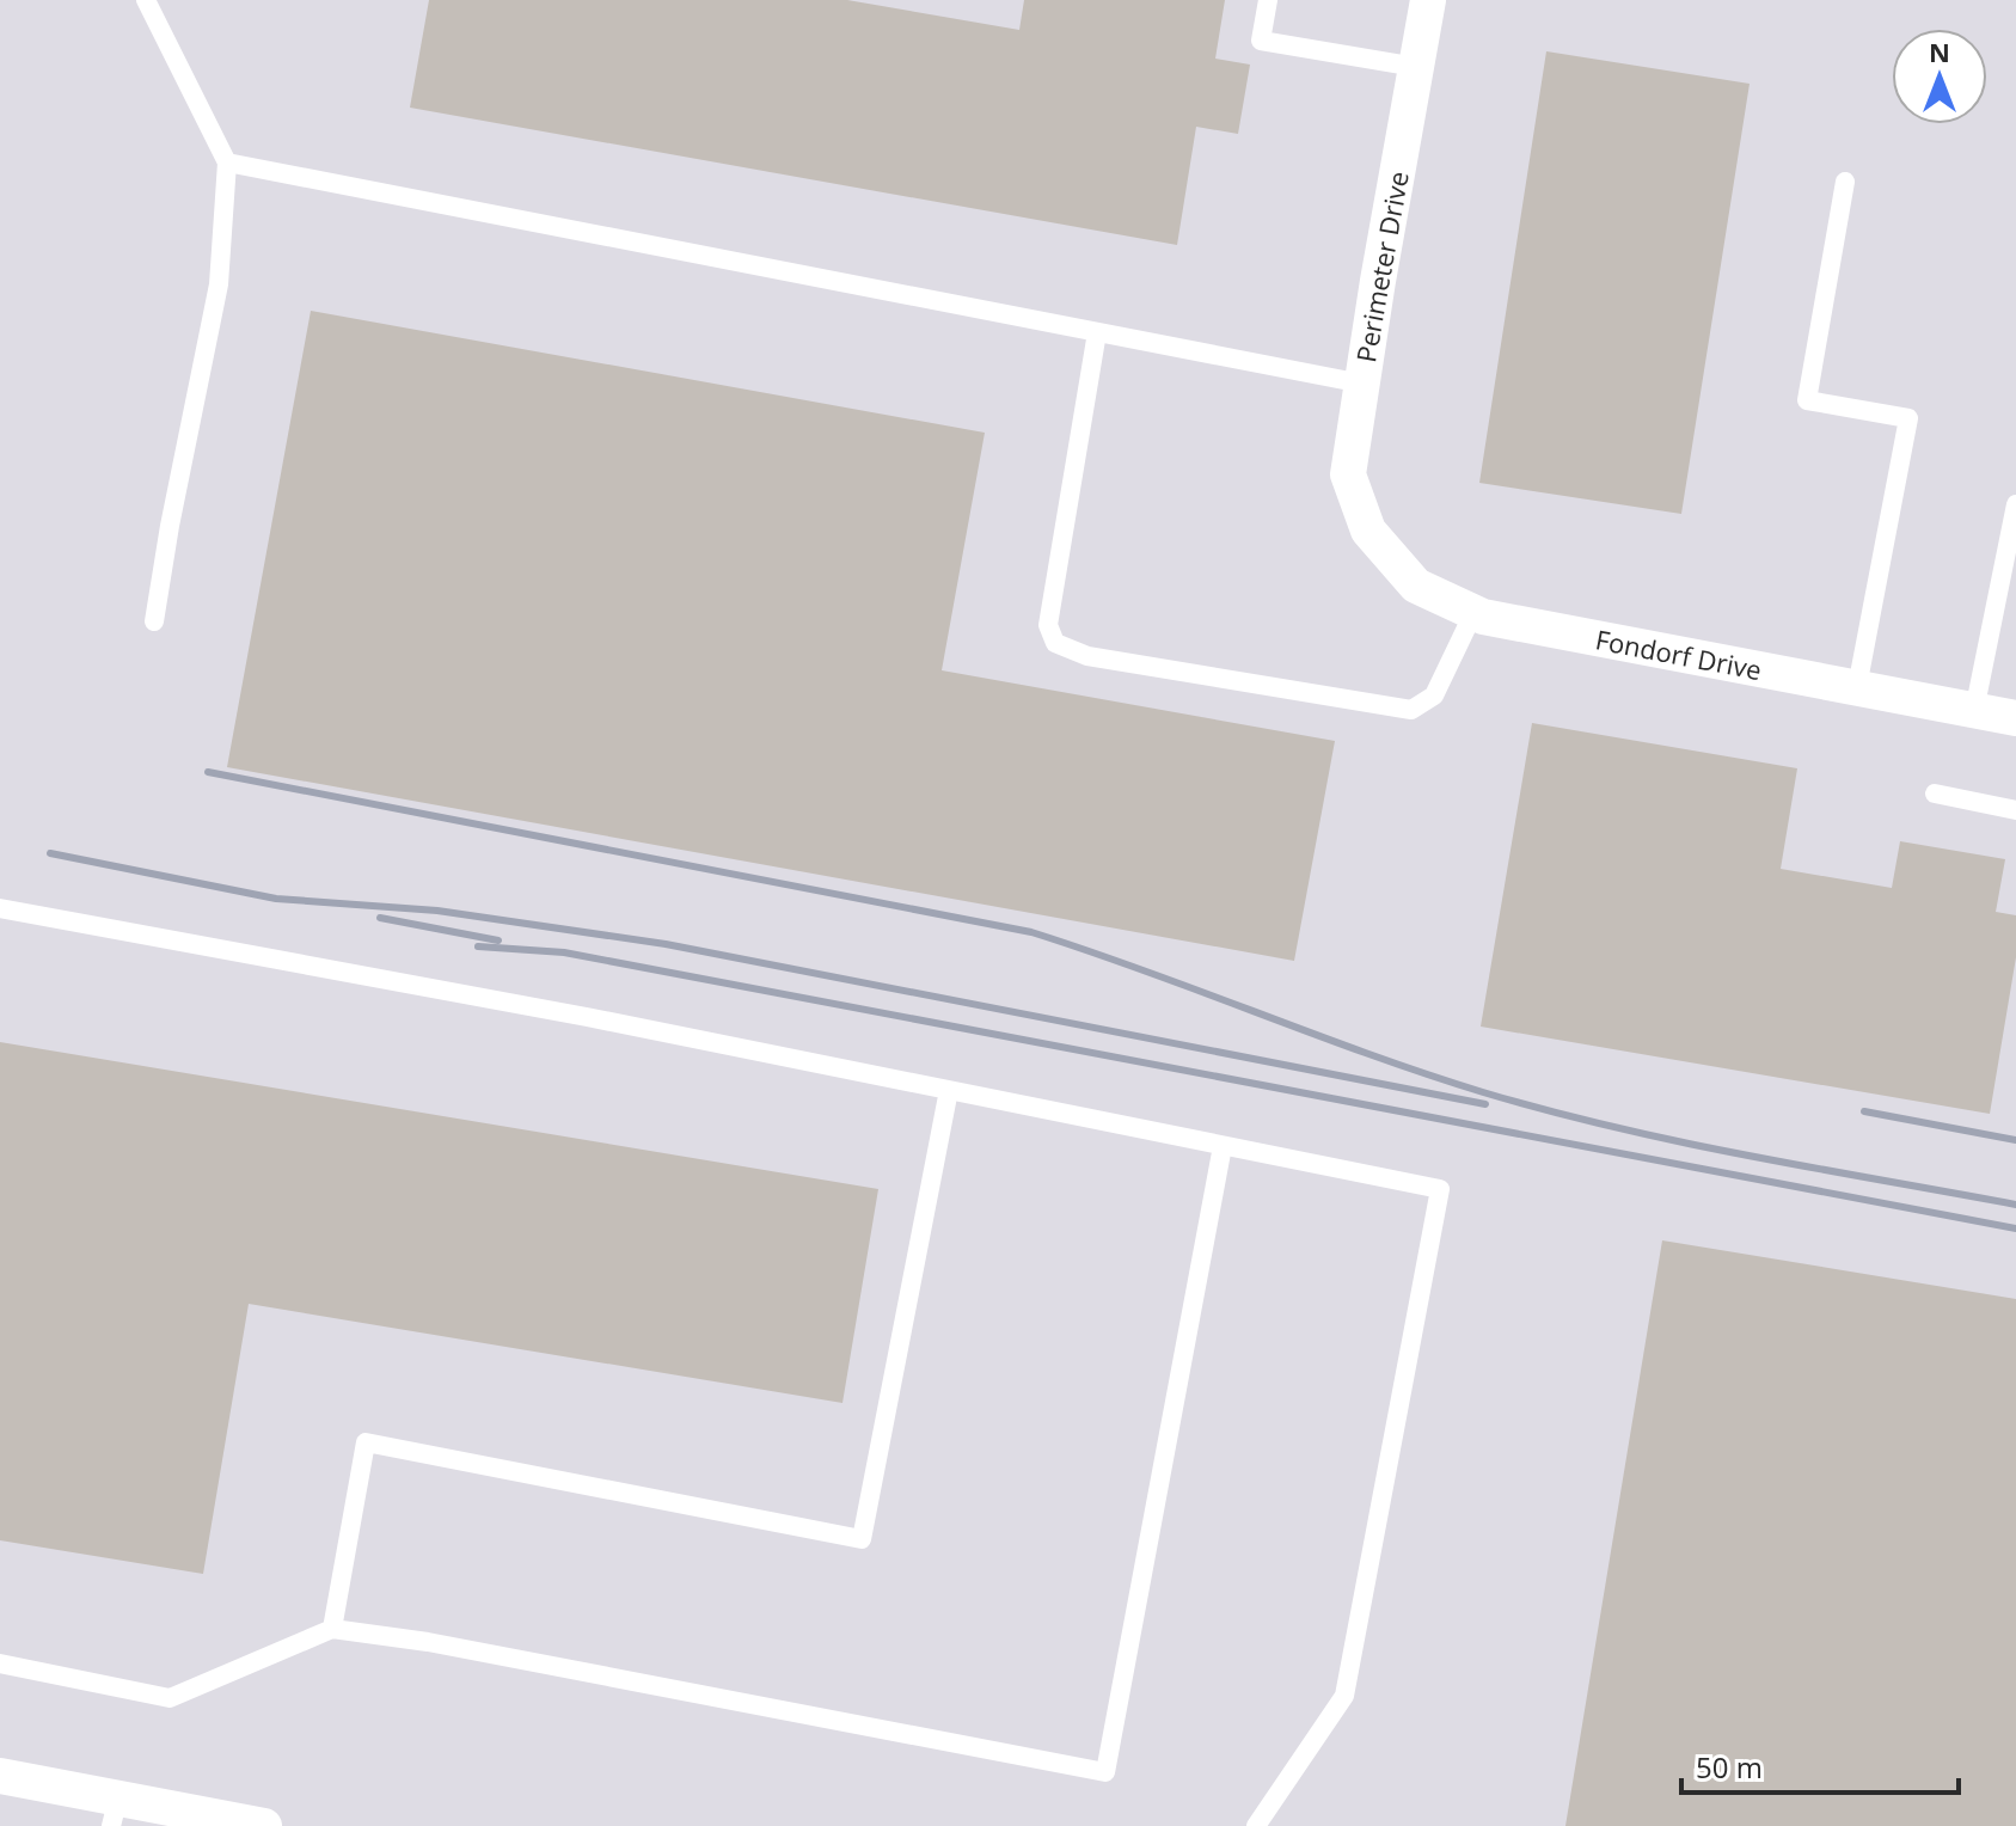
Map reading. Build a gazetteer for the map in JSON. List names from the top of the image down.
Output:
{
  "streets": {
    "street": ["Perimeter Drive", "Fondorf Drive"]
  },
  "crossings": [
    ["Perimeter Drive", "Fondorf Drive"]
  ],
  "scale_bar": "50 m",
  "north": "top"
}
